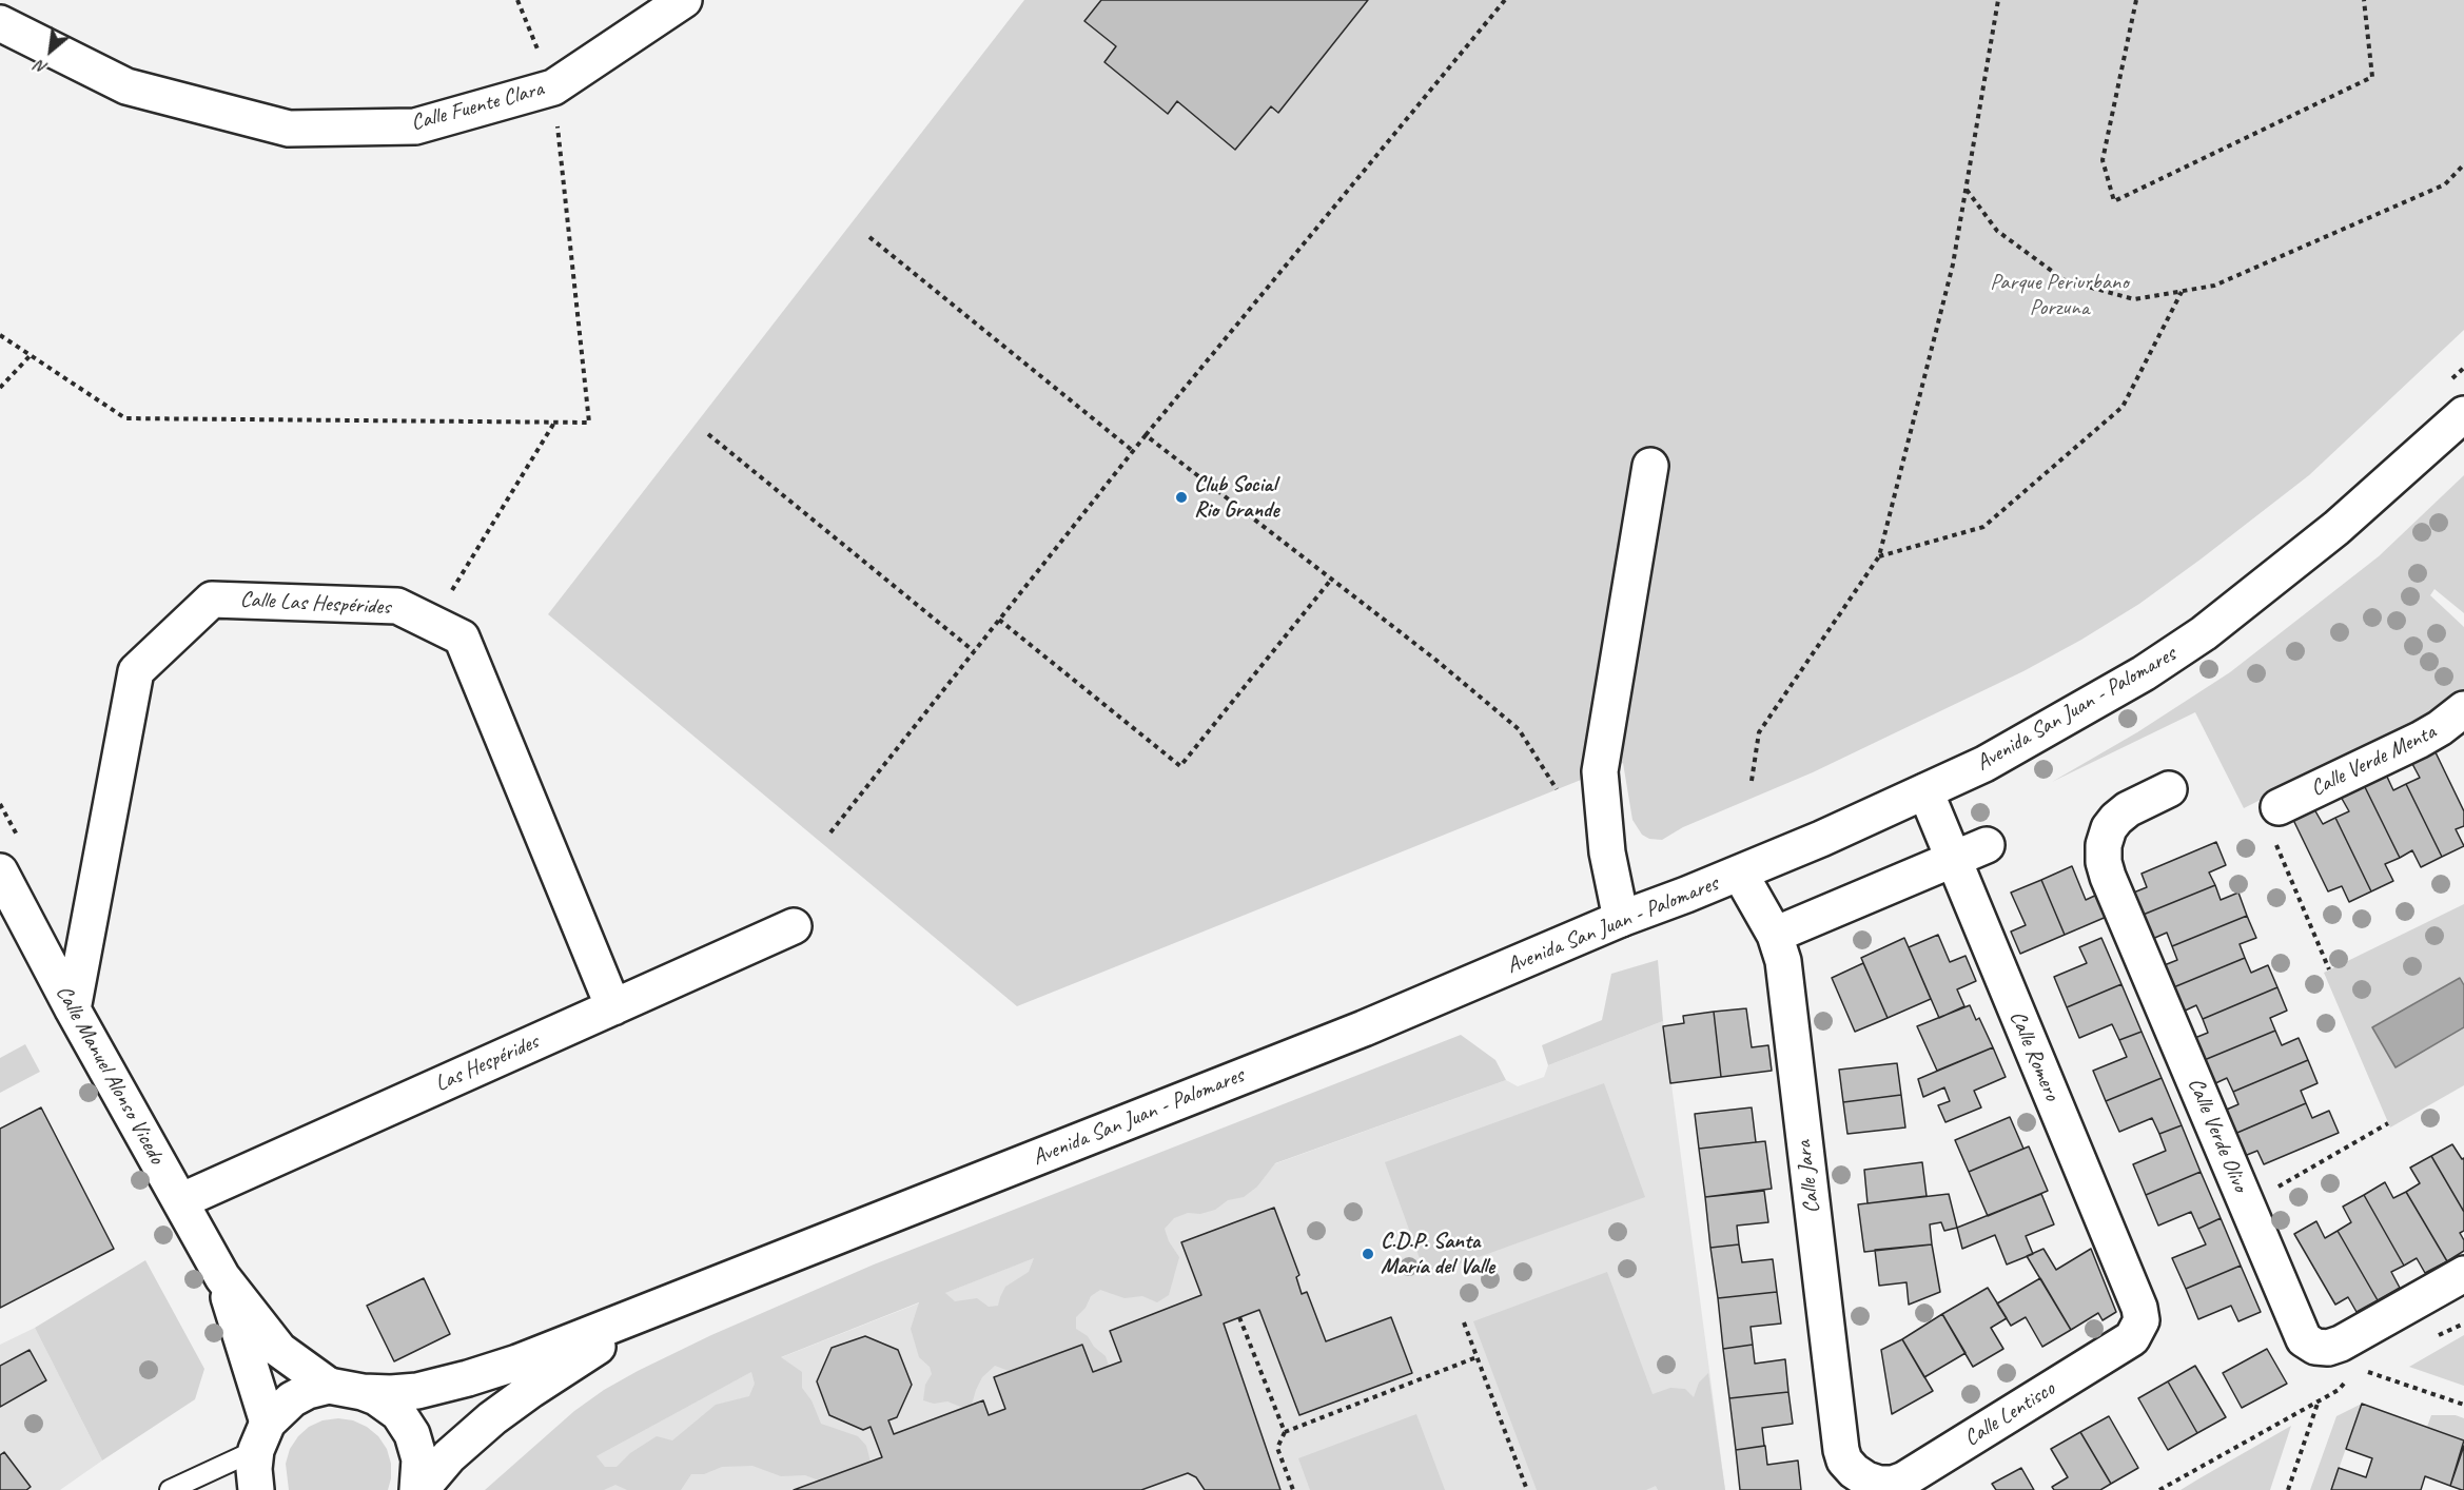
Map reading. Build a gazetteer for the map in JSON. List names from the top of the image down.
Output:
{
  "streets": {
    "street": [
      "Calle Fuente Clara",
      "Calle Las Hespérides",
      "Avenida San Juan - Palomares",
      "Calle Verde Menta",
      "Calle Romero",
      "Las Hespérides",
      "Calle Manuel Alonso Vicedo",
      "Calle Verde Olivo",
      "Calle Jara",
      "Calle Lentisco"
    ]
  },
  "crossings": [
    ["Calle Las Hespérides", "Las Hespérides"],
    ["Calle Las Hespérides", "Calle Manuel Alonso Vicedo"],
    ["Avenida San Juan - Palomares", "Calle Romero"],
    ["Avenida San Juan - Palomares", "Calle Jara"],
    ["Calle Romero", "Calle Lentisco"],
    ["Las Hespérides", "Calle Manuel Alonso Vicedo"],
    ["Calle Jara", "Calle Lentisco"]
  ],
  "parks": ["Parque Periurbano Porzuna"],
  "places": ["Club Social Rio Grande", "C.D.P. Santa María del Valle"],
  "north": "bottom left"
}
